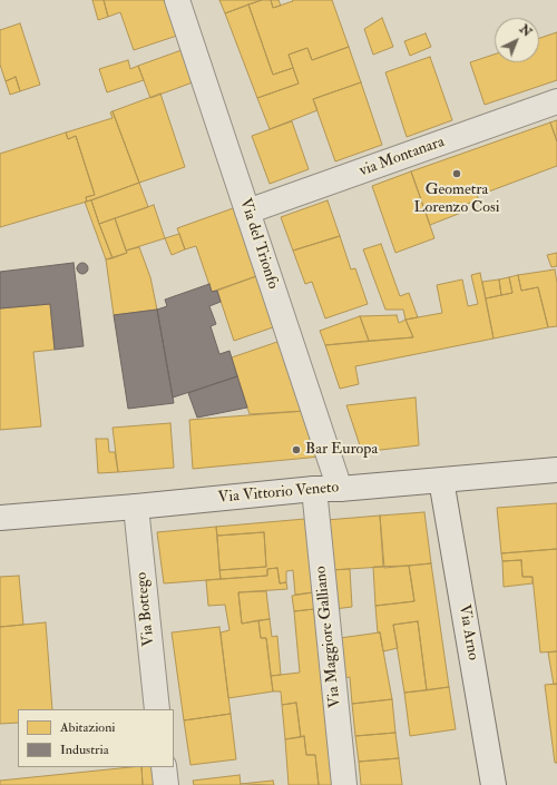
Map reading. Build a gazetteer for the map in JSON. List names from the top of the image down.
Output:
{
  "streets": {
    "street": [
      "via Montanara",
      "Via del Trionfo",
      "Via Vittorio Veneto",
      "Via Bottego",
      "Via Arno",
      "Via Maggiore Galliano"
    ]
  },
  "crossings": [
    ["via Montanara", "Via del Trionfo"],
    ["Via del Trionfo", "Via Vittorio Veneto"],
    ["Via Vittorio Veneto", "Via Bottego"],
    ["Via Vittorio Veneto", "Via Arno"],
    ["Via Vittorio Veneto", "Via Maggiore Galliano"]
  ],
  "places": ["Geometra Lorenzo Cosi", "Bar Europa"],
  "legend": ["Abitazioni", "Industria"],
  "north": "top right"
}
